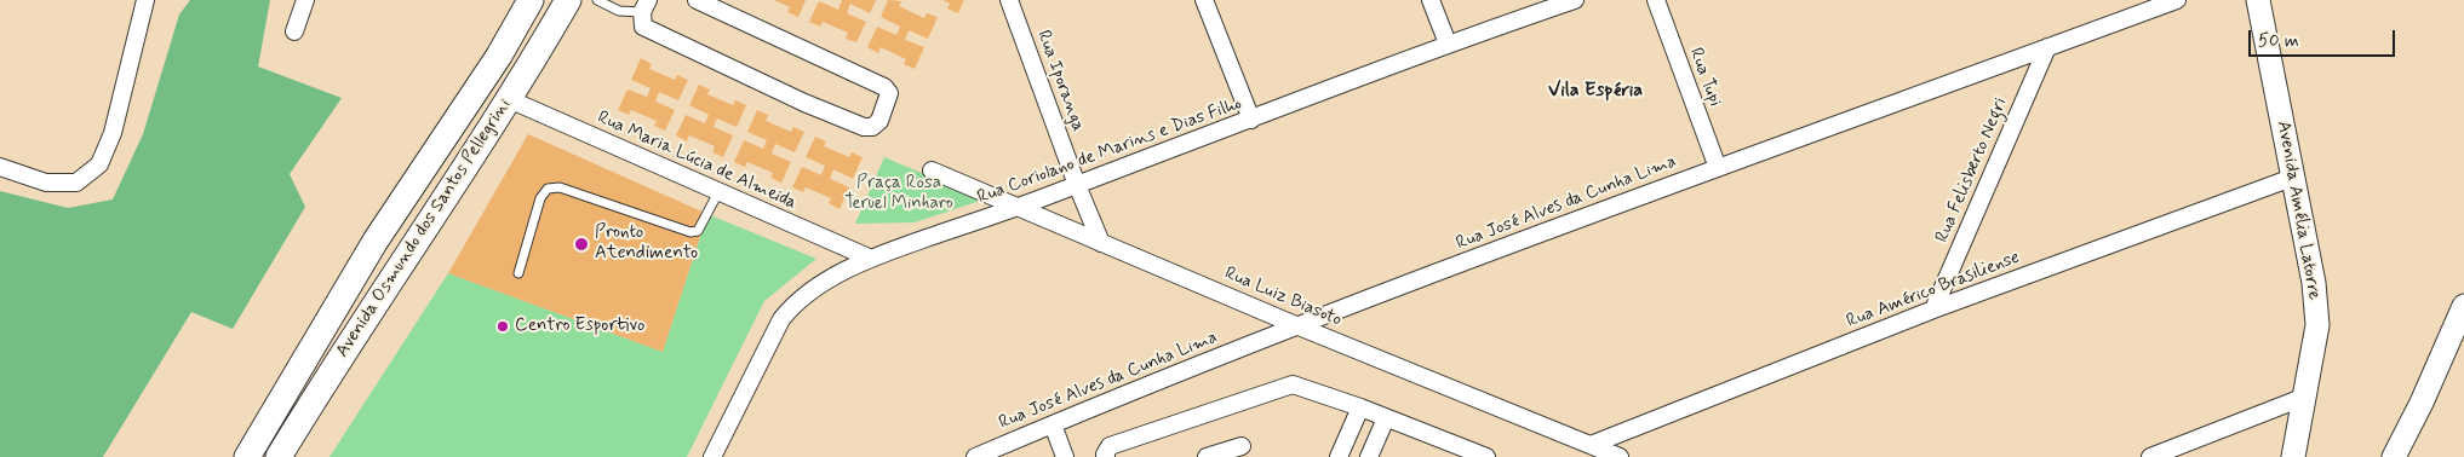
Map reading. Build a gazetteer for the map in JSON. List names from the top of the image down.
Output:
{
  "streets": {
    "main road": ["Avenida Amélia Latorre", "Avenida Osmundo dos Santos Pellegrini"],
    "street": [
      "Rua Tupi",
      "Rua Iporanga",
      "Rua Coriolano de Marins e Dias Filho",
      "Rua Maria Lúcia de Almeida",
      "Rua Felisberto Negri",
      "Rua José Alves da Cunha Lima",
      "Rua Américo Brasiliense",
      "Rua Luiz Biasoto"
    ]
  },
  "crossings": [
    ["Rua Tupi", "Rua José Alves da Cunha Lima"],
    ["Rua Iporanga", "Rua Coriolano de Marins e Dias Filho"],
    ["Rua Iporanga", "Rua Luiz Biasoto"],
    ["Rua Coriolano de Marins e Dias Filho", "Rua Maria Lúcia de Almeida"],
    ["Rua Coriolano de Marins e Dias Filho", "Rua Luiz Biasoto"],
    ["Rua Maria Lúcia de Almeida", "Avenida Osmundo dos Santos Pellegrini"],
    ["Rua Felisberto Negri", "Rua José Alves da Cunha Lima"],
    ["Rua Felisberto Negri", "Rua Américo Brasiliense"],
    ["Rua José Alves da Cunha Lima", "Rua Luiz Biasoto"],
    ["Avenida Amélia Latorre", "Rua Américo Brasiliense"],
    ["Rua Américo Brasiliense", "Rua Luiz Biasoto"]
  ],
  "districts": ["Vila Espéria"],
  "parks": ["Praça Rosa Teruel Minharo"],
  "places": ["Pronto Atendimento", "Centro Esportivo"],
  "scale_bar": "50 m"
}
